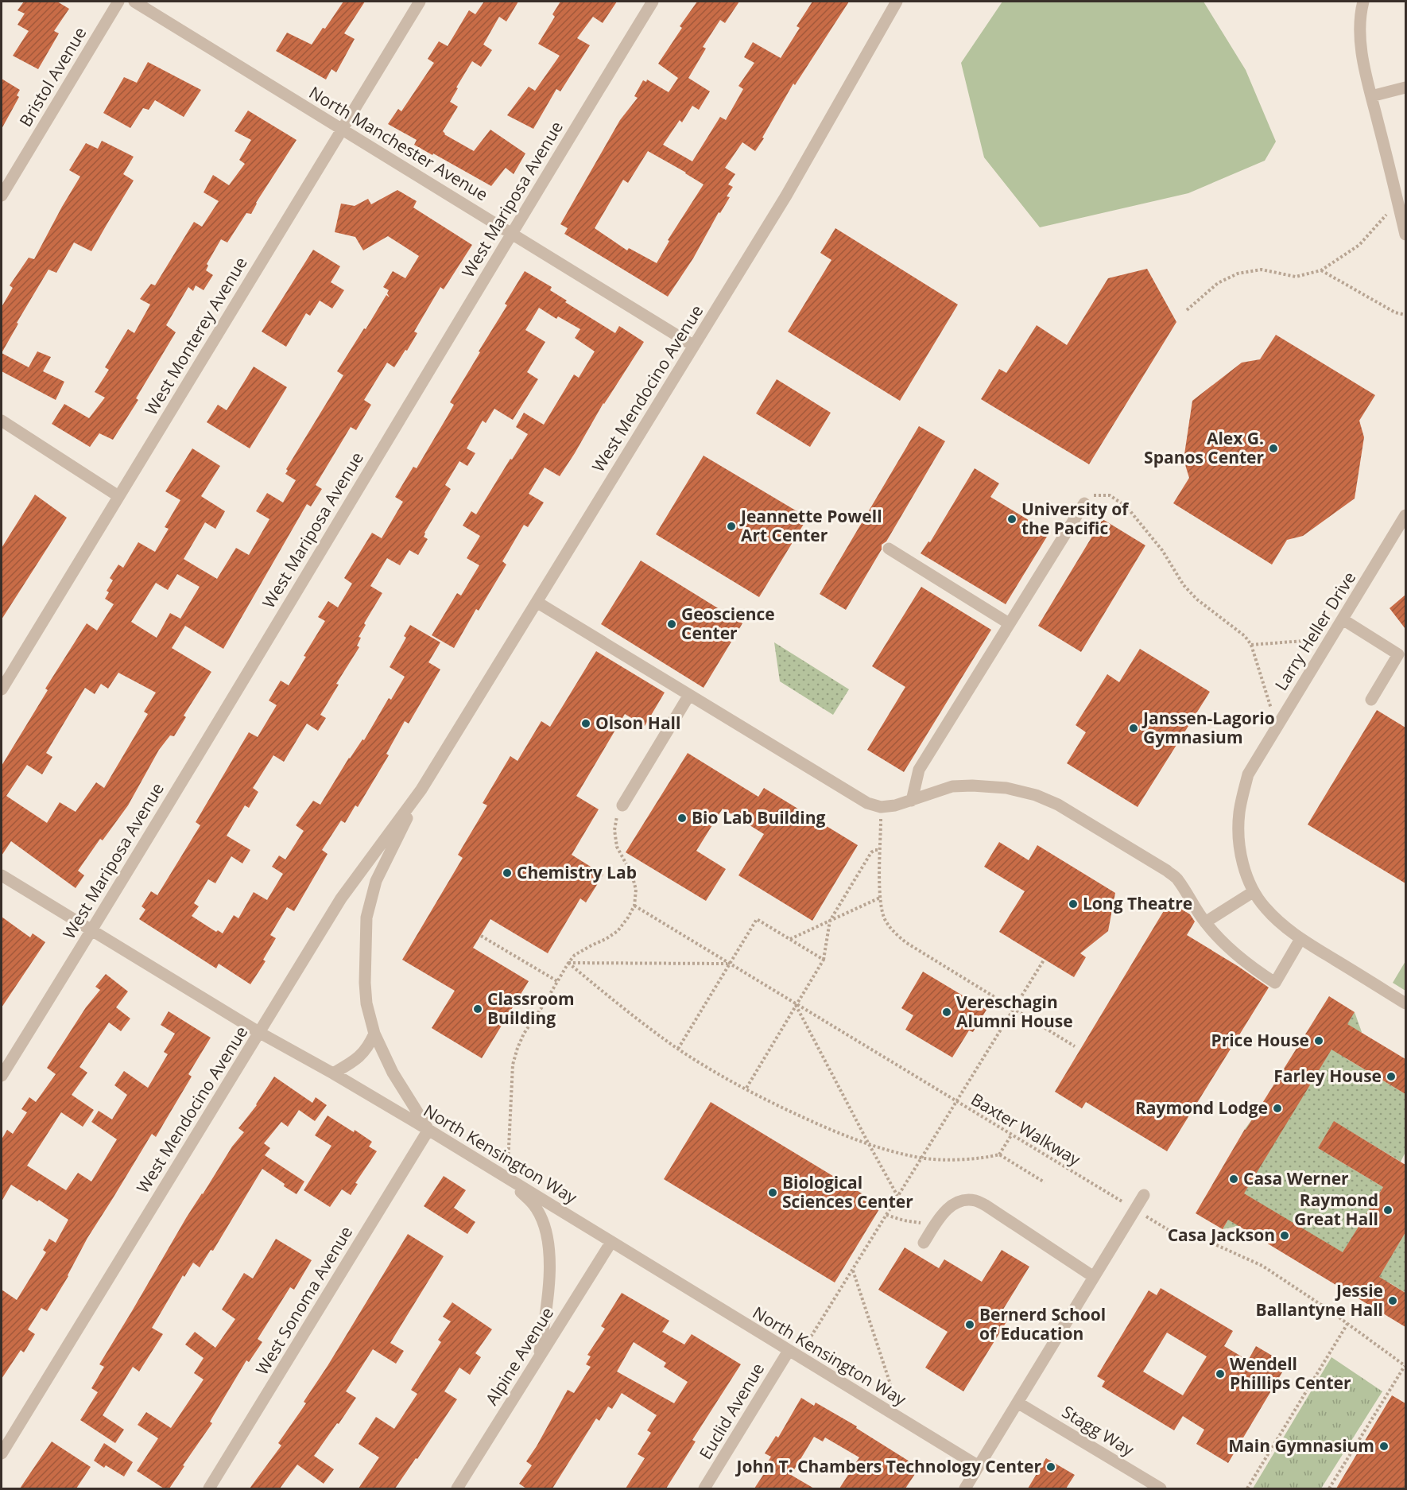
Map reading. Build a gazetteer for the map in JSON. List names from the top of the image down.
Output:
{
  "streets": {
    "street": [
      "Bristol Avenue",
      "North Manchester Avenue",
      "West Mariposa Avenue",
      "West Monterey Avenue",
      "West Mendocino Avenue",
      "Larry Heller Drive",
      "North Kensington Way",
      "West Sonoma Avenue",
      "Alpine Avenue",
      "Euclid Avenue",
      "Stagg Way"
    ],
    "path": ["Baxter Walkway"]
  },
  "crossings": [
    ["North Manchester Avenue", "West Mariposa Avenue"],
    ["North Manchester Avenue", "West Monterey Avenue"],
    ["North Manchester Avenue", "West Mendocino Avenue"],
    ["West Mariposa Avenue", "North Kensington Way"],
    ["West Mendocino Avenue", "North Kensington Way"],
    ["West Mendocino Avenue", "West Sonoma Avenue"],
    ["North Kensington Way", "West Sonoma Avenue"],
    ["North Kensington Way", "Alpine Avenue"],
    ["North Kensington Way", "Euclid Avenue"]
  ],
  "places": [
    "Alex G. Spanos Center",
    "University of the Pacific",
    "Jeannette Powell Art Center",
    "Geoscience Center",
    "Olson Hall",
    "Janssen-Lagorio Gymnasium",
    "Bio Lab Building",
    "Chemistry Lab",
    "Long Theatre",
    "Classroom Building",
    "Vereschagin Alumni House",
    "Price House",
    "Farley House",
    "Raymond Lodge",
    "Casa Werner",
    "Biological Sciences Center",
    "Raymond Great Hall",
    "Casa Jackson",
    "Jessie Ballantyne Hall",
    "Bernerd School of Education",
    "Wendell Phillips Center",
    "Main Gymnasium",
    "John T. Chambers Technology Center"
  ]
}
